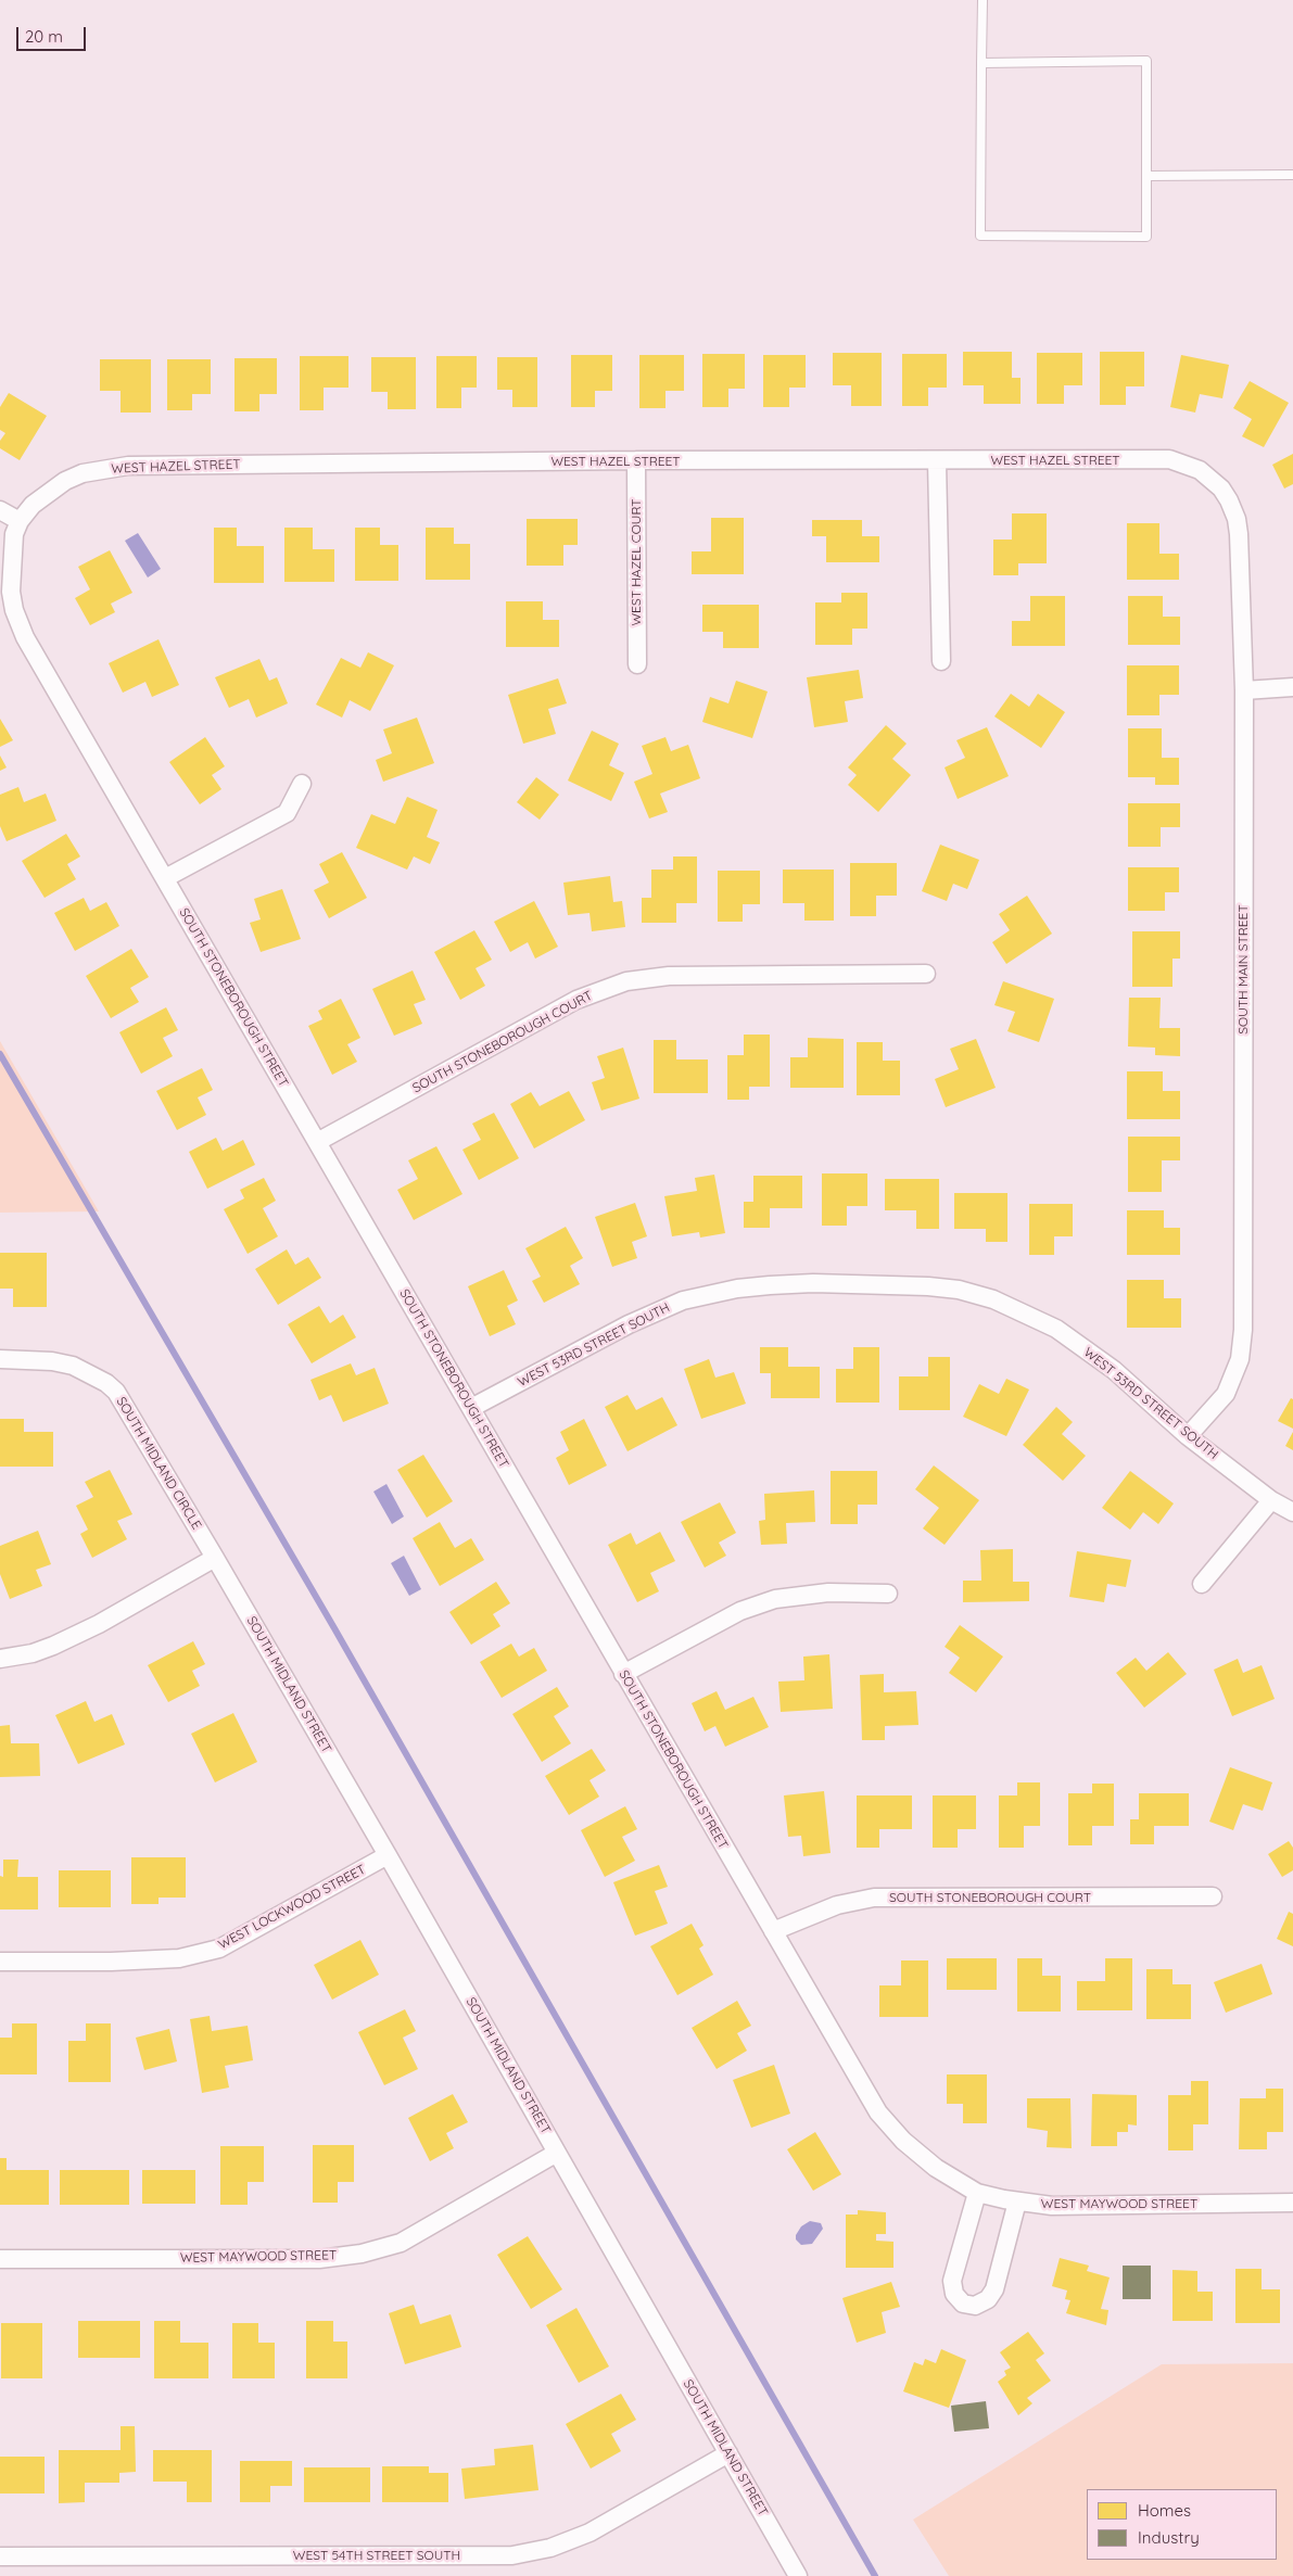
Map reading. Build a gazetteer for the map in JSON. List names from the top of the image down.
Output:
{
  "streets": {
    "street": [
      "WEST HAZEL STREET",
      "WEST HAZEL COURT",
      "SOUTH MAIN STREET",
      "SOUTH STONEBOROUGH STREET",
      "SOUTH STONEBOROUGH COURT",
      "WEST 53RD STREET SOUTH",
      "SOUTH MIDLAND CIRCLE",
      "SOUTH MIDLAND STREET",
      "WEST LOCKWOOD STREET",
      "WEST MAYWOOD STREET",
      "WEST 54TH STREET SOUTH"
    ]
  },
  "crossings": [
    ["WEST HAZEL STREET", "WEST HAZEL COURT"],
    ["WEST HAZEL STREET", "SOUTH MAIN STREET"],
    ["WEST HAZEL STREET", "SOUTH STONEBOROUGH STREET"],
    ["SOUTH MAIN STREET", "WEST 53RD STREET SOUTH"],
    ["SOUTH STONEBOROUGH STREET", "SOUTH STONEBOROUGH COURT"],
    ["SOUTH STONEBOROUGH STREET", "WEST 53RD STREET SOUTH"],
    ["SOUTH STONEBOROUGH STREET", "WEST MAYWOOD STREET"],
    ["SOUTH MIDLAND CIRCLE", "SOUTH MIDLAND STREET"],
    ["SOUTH MIDLAND STREET", "WEST LOCKWOOD STREET"],
    ["SOUTH MIDLAND STREET", "WEST MAYWOOD STREET"],
    ["SOUTH MIDLAND STREET", "WEST 54TH STREET SOUTH"]
  ],
  "legend": ["Homes", "Industry"],
  "scale_bar": "20 m"
}
